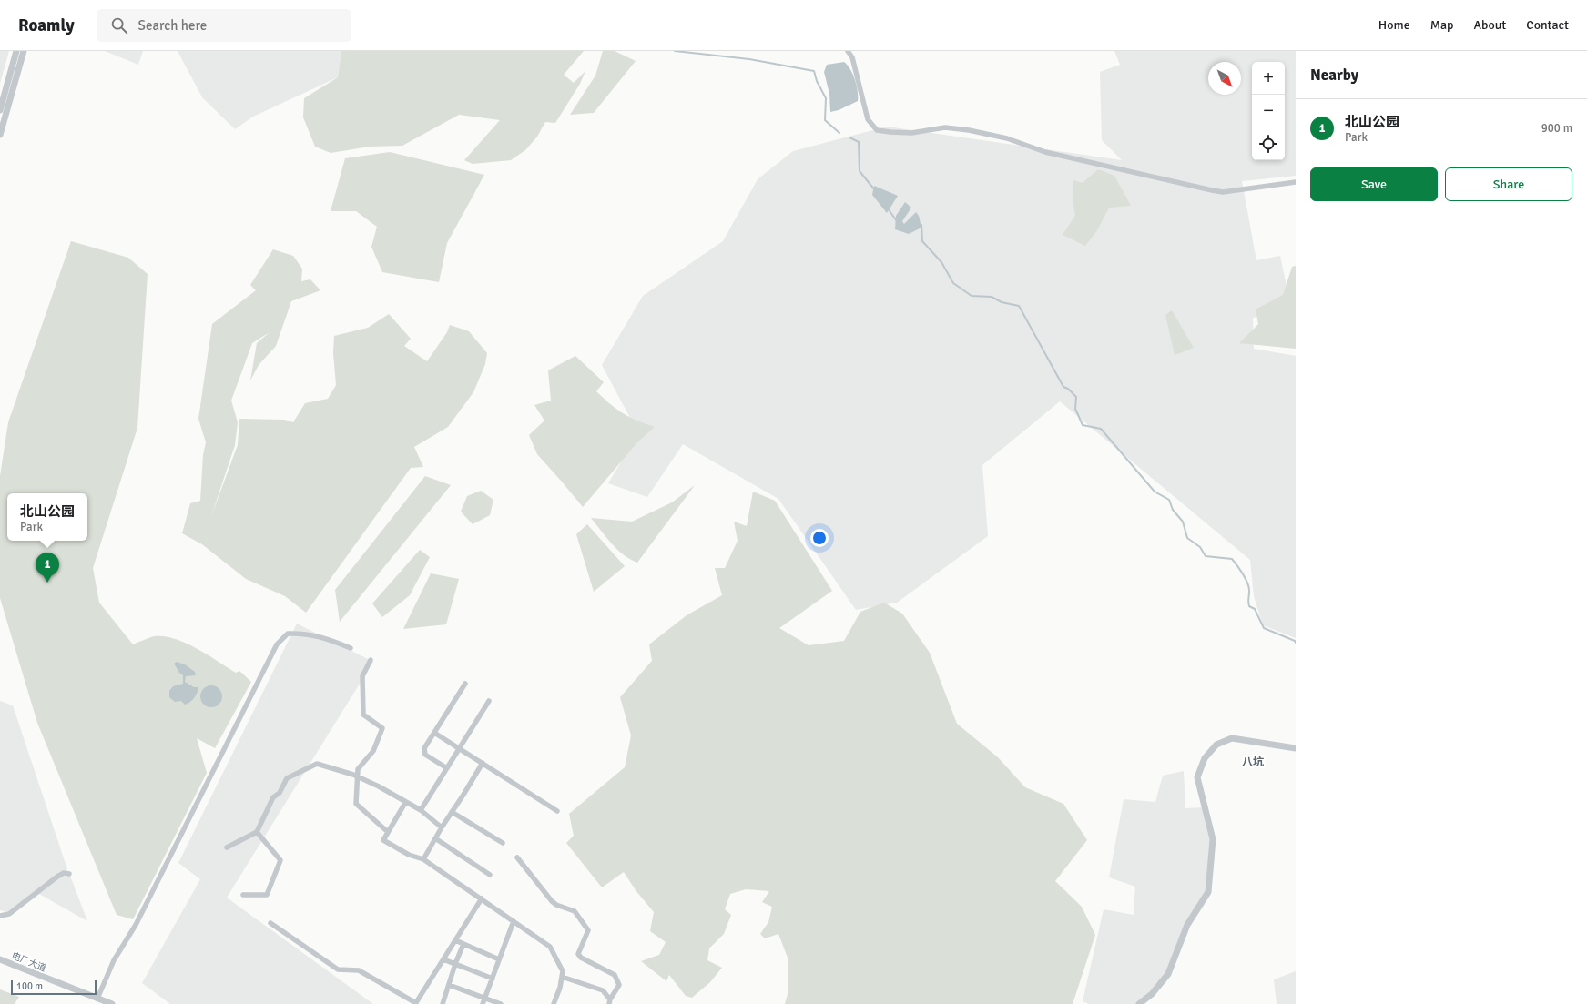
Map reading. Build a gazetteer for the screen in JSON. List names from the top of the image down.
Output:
{
  "streets": {
    "street": ["电厂大道"]
  },
  "districts": ["八坑"],
  "scale_bar": "100 m",
  "north": "bottom right",
  "page": {
    "header": "Roamly",
    "search": "Search here",
    "nav": [
      "Home",
      "Map",
      "About",
      "Contact"
    ],
    "heading": "Nearby",
    "map_buttons": ["+", "−"],
    "list": [
      {
        "mark": "1",
        "name": "北山公园",
        "note": "Park",
        "value": "900 m"
      }
    ],
    "buttons": ["Save", "Share"],
    "popup": ["北山公园", "Park"],
    "pins": "1",
    "scale": "100 m"
  }
}
